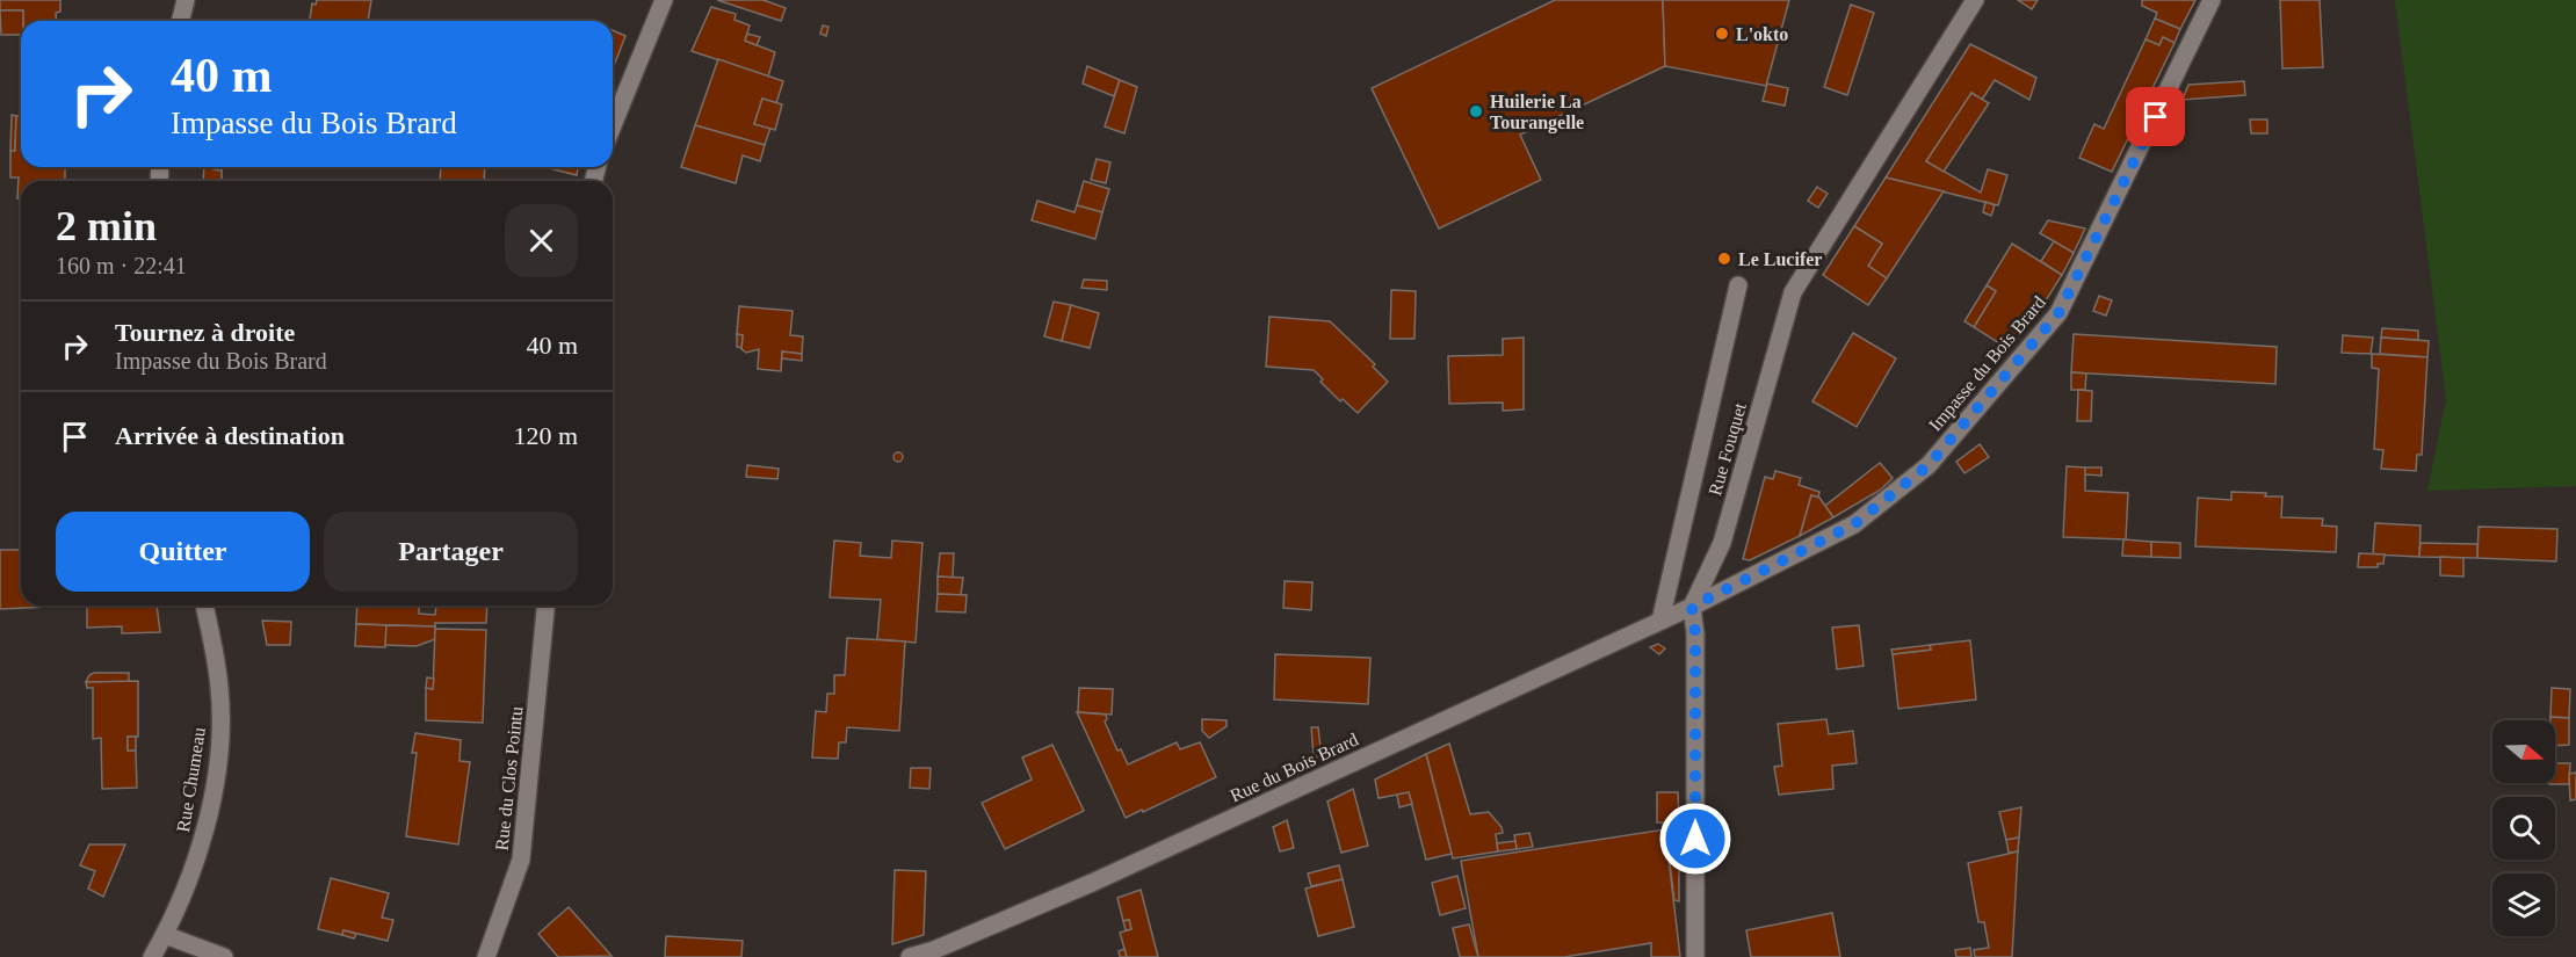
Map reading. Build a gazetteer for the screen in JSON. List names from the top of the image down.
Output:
{
  "streets": {
    "street": [
      "Impasse du Bois Brard",
      "Rue Fouquet",
      "Rue du Bois Brard",
      "Rue du Clos Pointu",
      "Rue Chumeau"
    ]
  },
  "crossings": [
    ["Impasse du Bois Brard", "Rue Fouquet"],
    ["Impasse du Bois Brard", "Rue du Bois Brard"],
    ["Rue Fouquet", "Rue du Bois Brard"]
  ],
  "places": ["L'okto", "Huilerie La Tourangelle", "Le Lucifer"],
  "north": "right",
  "page": {
    "turn": ["40 m", "Impasse du Bois Brard"],
    "heading": ["2 min", "160 m · 22:41"],
    "list": [
      {
        "name": "Tournez à droite",
        "note": "Impasse du Bois Brard",
        "value": "40 m"
      },
      {
        "name": "Arrivée à destination",
        "value": "120 m"
      }
    ],
    "buttons": ["Quitter", "Partager"]
  }
}
